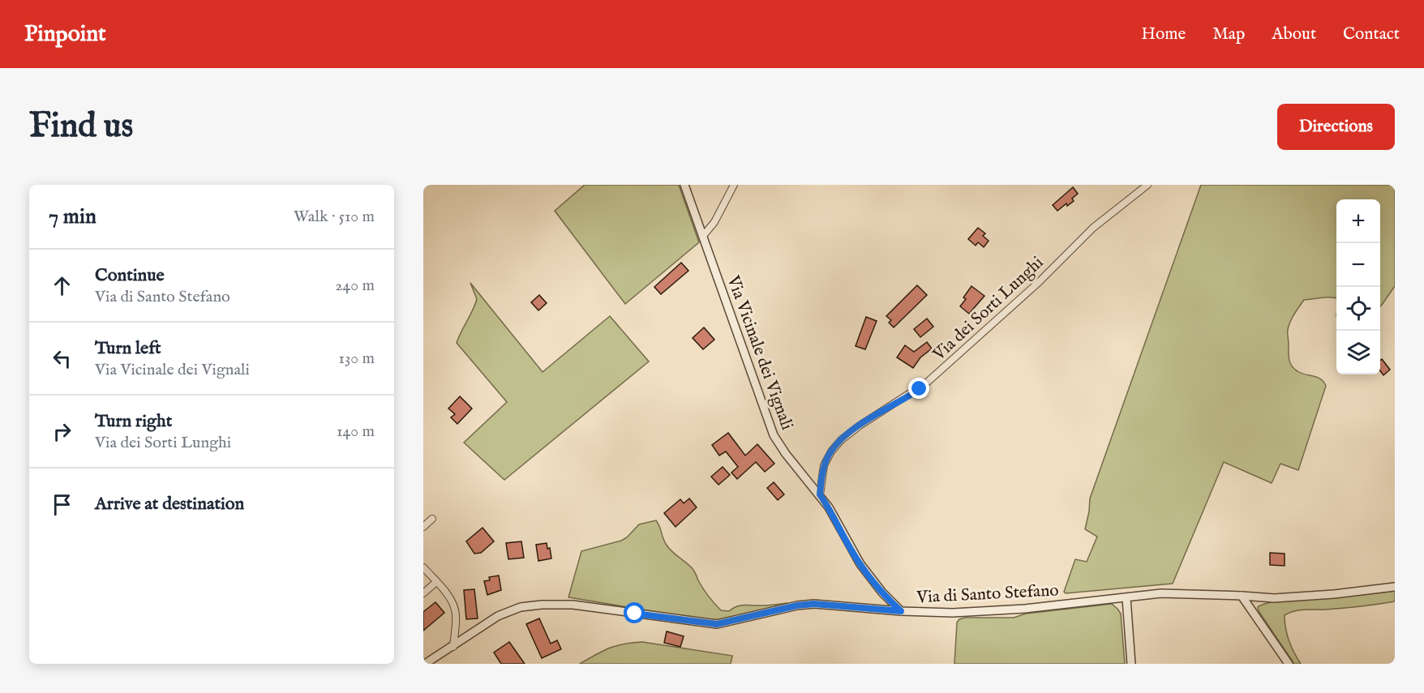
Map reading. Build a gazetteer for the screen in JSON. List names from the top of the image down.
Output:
{
  "streets": {
    "street": ["Via dei Sorti Lunghi", "Via Vicinale dei Vignali", "Via di Santo Stefano"]
  },
  "crossings": [
    ["Via dei Sorti Lunghi", "Via Vicinale dei Vignali"],
    ["Via Vicinale dei Vignali", "Via di Santo Stefano"]
  ],
  "page": {
    "header": "Pinpoint",
    "nav": [
      "Home",
      "Map",
      "About",
      "Contact"
    ],
    "buttons": "Directions",
    "title": "Find us",
    "heading": ["7 min", "Walk · 510 m"],
    "map_buttons": ["+", "−"],
    "list": [
      ["Continue", "Via di Santo Stefano", "240 m"],
      ["Turn left", "Via Vicinale dei Vignali", "130 m"],
      ["Turn right", "Via dei Sorti Lunghi", "140 m"],
      "Arrive at destination"
    ]
  }
}
